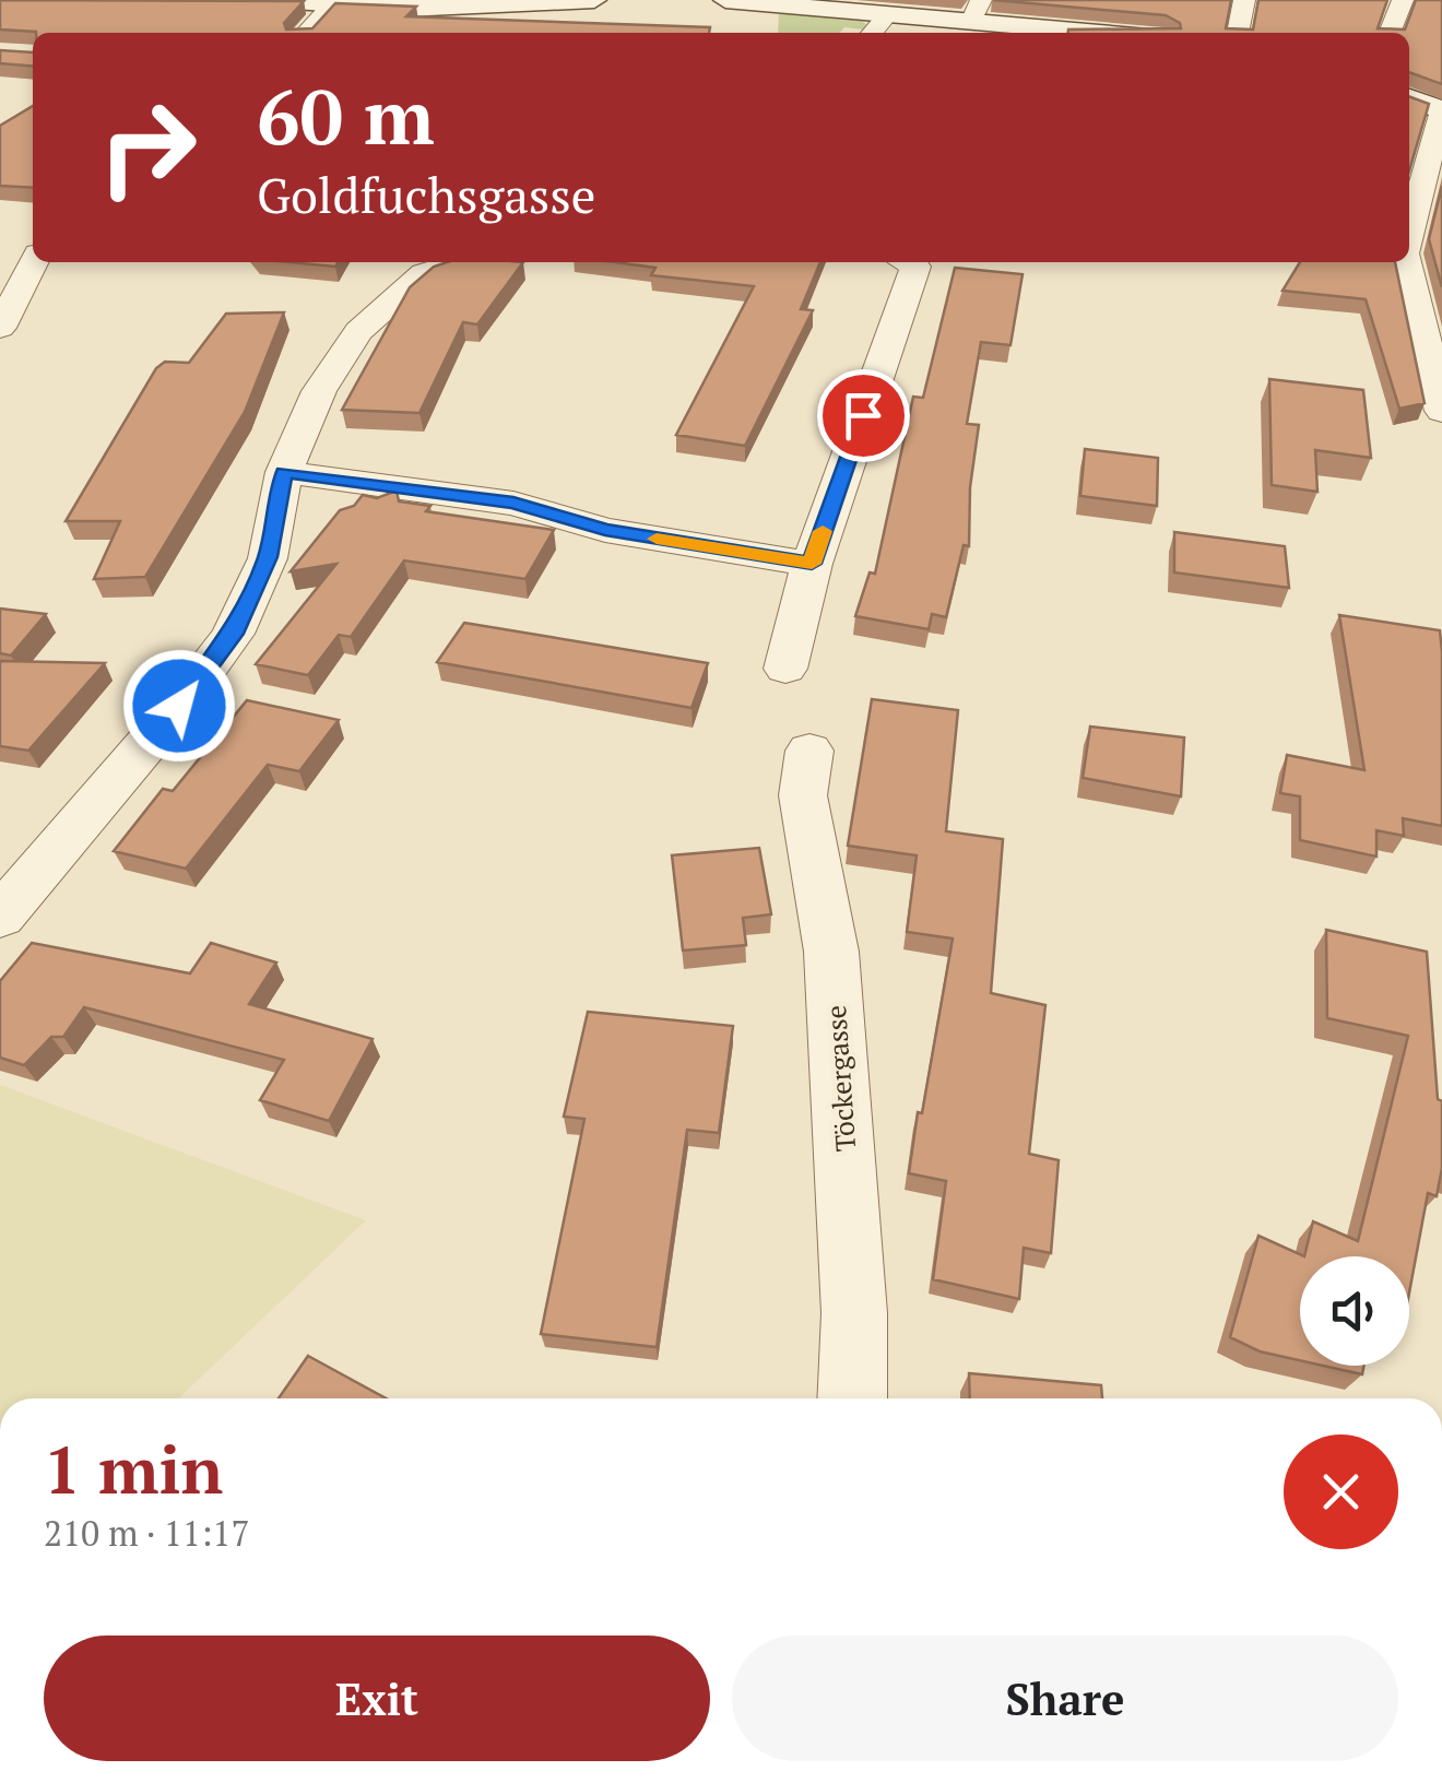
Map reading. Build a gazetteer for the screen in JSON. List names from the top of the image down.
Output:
{
  "streets": {
    "street": ["Töckergasse"]
  },
  "page": {
    "turn": ["60 m", "Goldfuchsgasse"],
    "heading": ["1 min", "210 m · 11:17"],
    "buttons": ["Exit", "Share"]
  }
}
